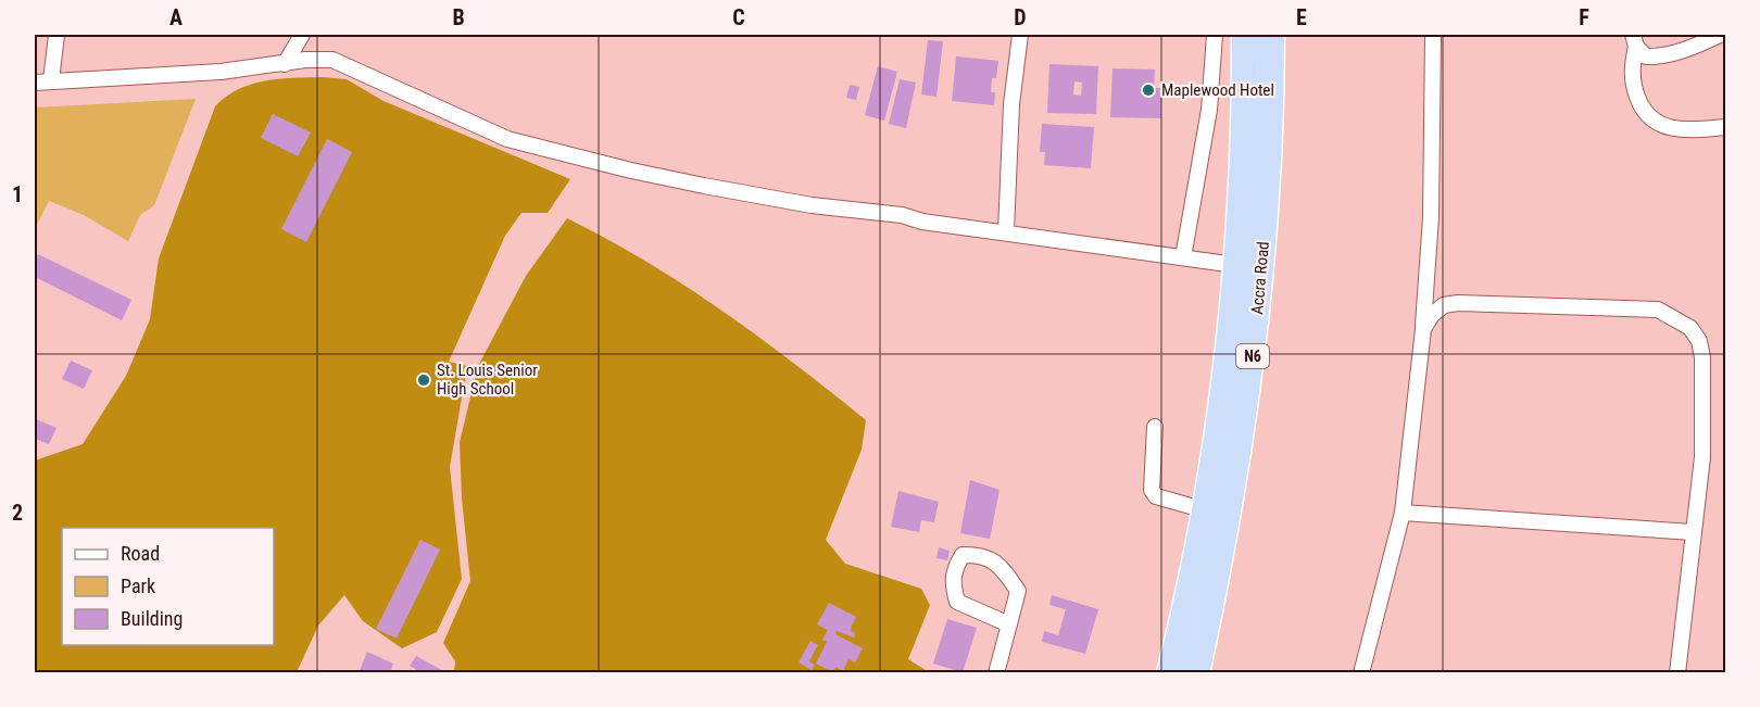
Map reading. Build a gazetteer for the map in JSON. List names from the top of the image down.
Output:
{
  "streets": {
    "highway": ["Accra Road", "N6"]
  },
  "places": ["Maplewood Hotel", "St. Louis Senior High School"],
  "legend": ["Road", "Park", "Building"],
  "grid": {
    "columns": [
      "A",
      "B",
      "C",
      "D",
      "E",
      "F"
    ],
    "rows": ["1", "2"]
  }
}
